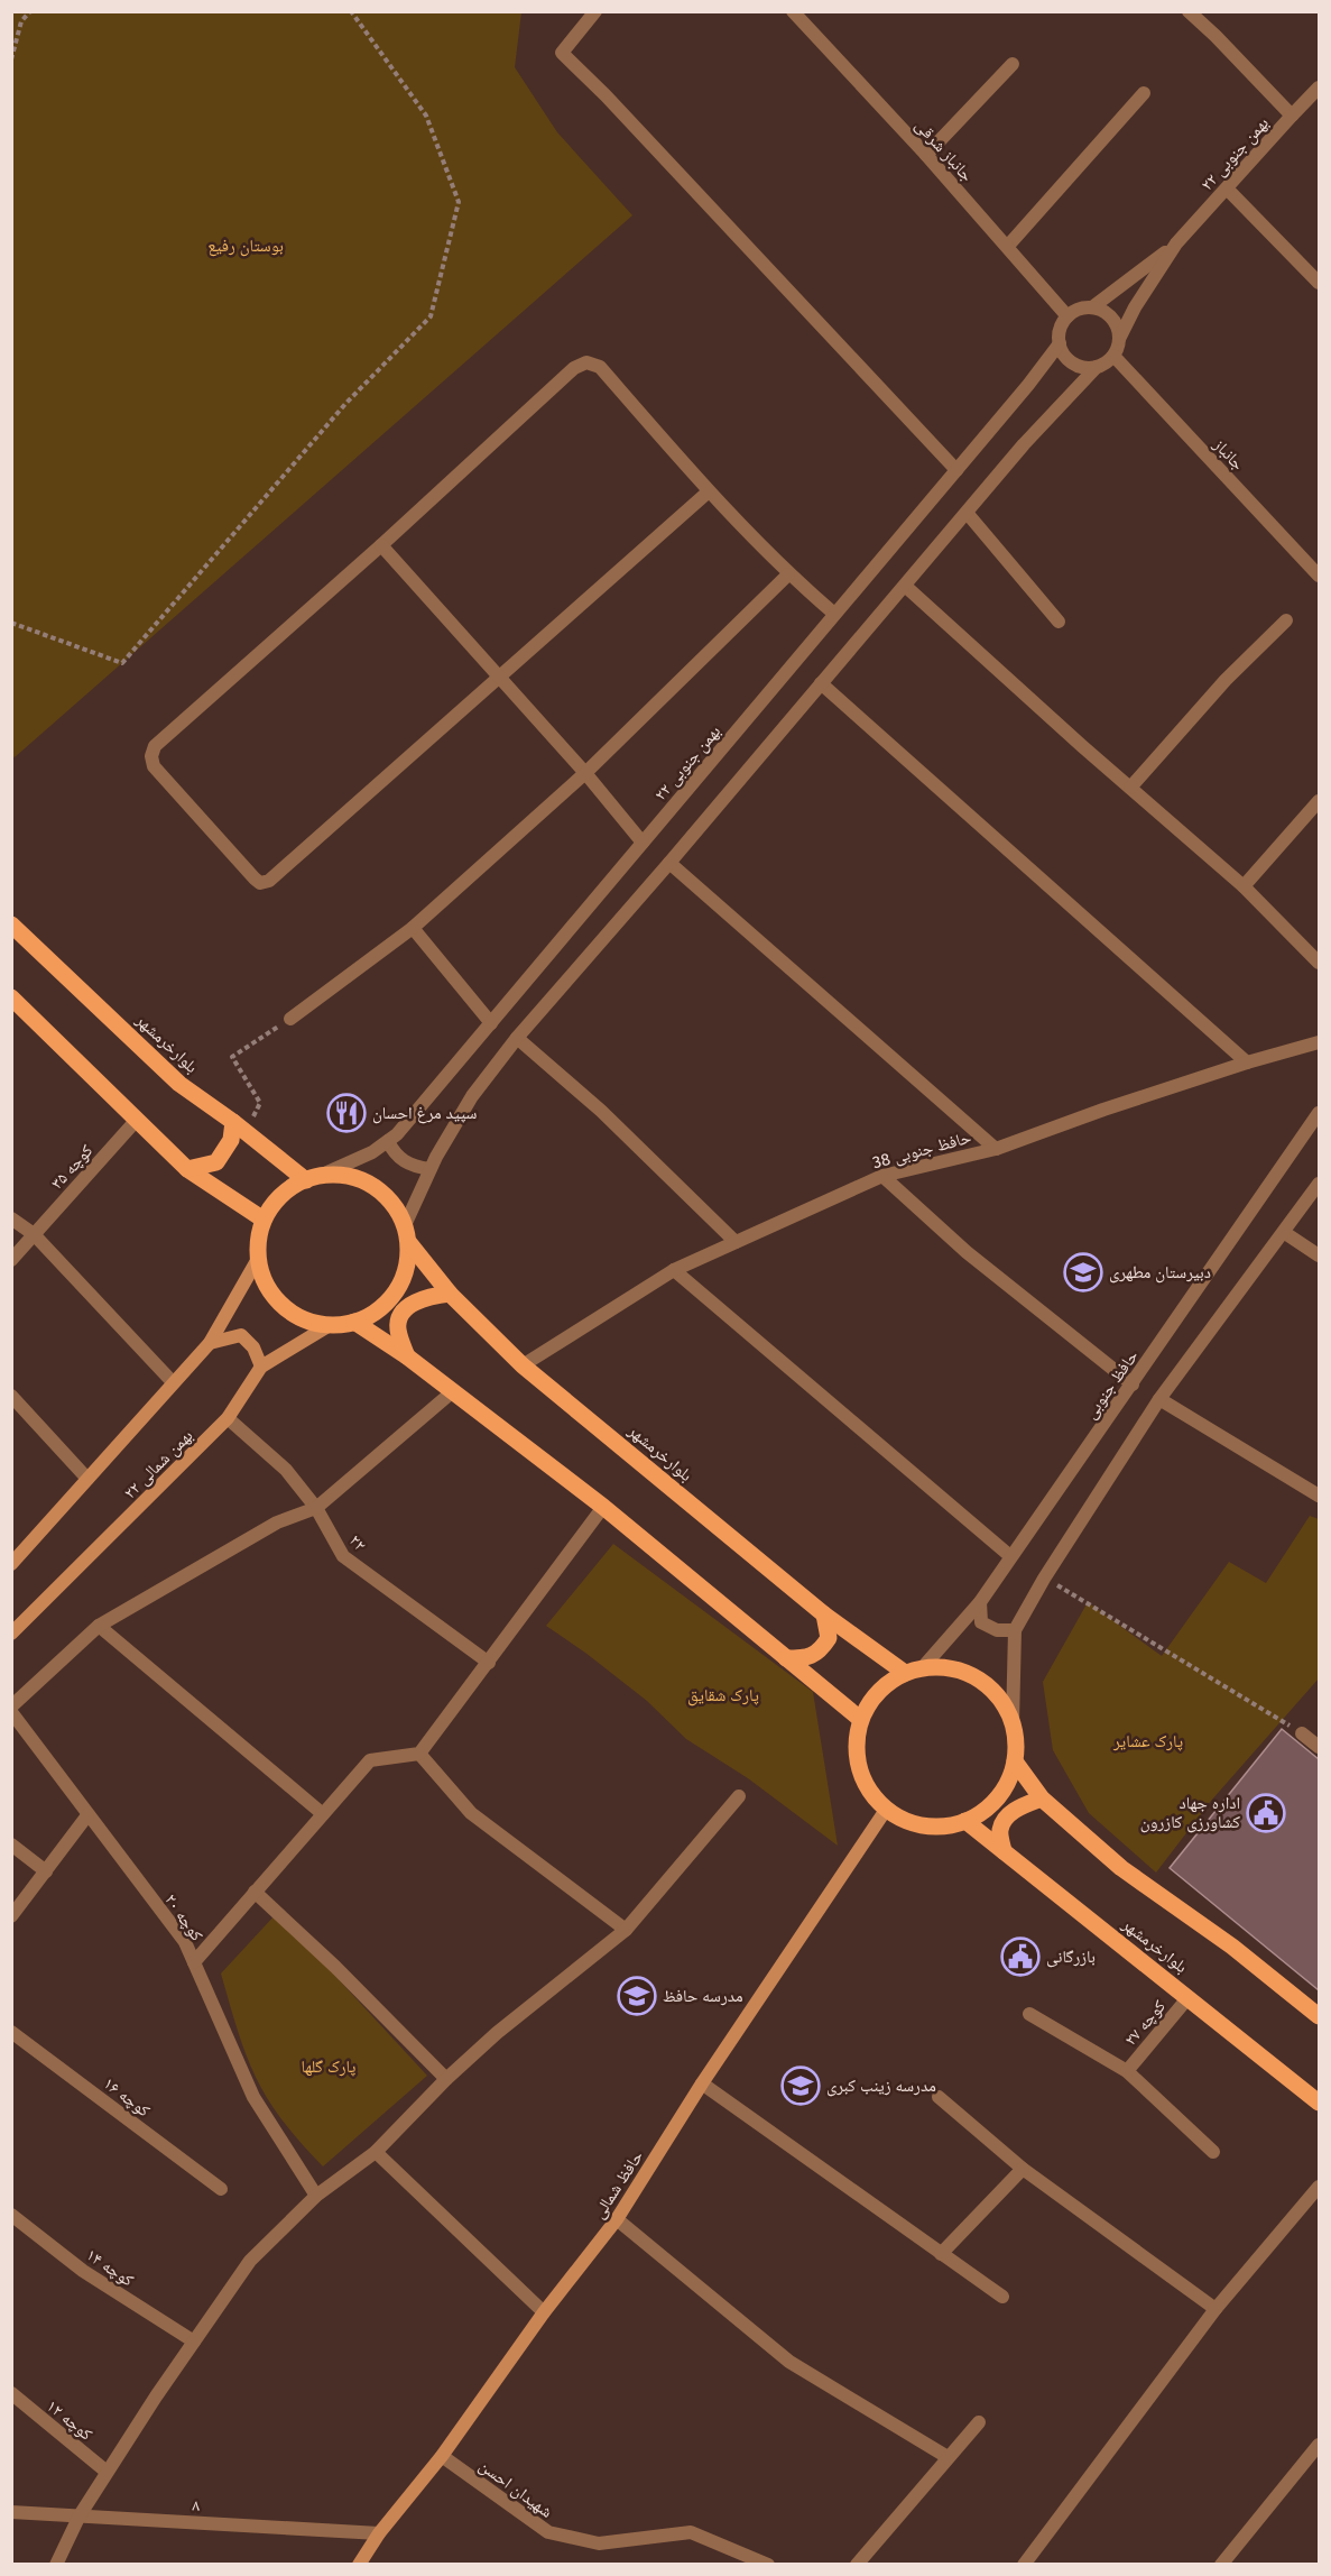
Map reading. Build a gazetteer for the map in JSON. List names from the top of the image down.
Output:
{
  "streets": {
    "main road": ["بلوارخرمشهر", "۲۲ بهمن شمالی", "حافظ شمالی"],
    "street": [
      "جانباز شرقی",
      "۲۲ بهمن جنوبی",
      "جانباز",
      "حافظ جنوبی 38",
      "کوچه ۳۵",
      "حافظ جنوبی",
      "۲۲",
      "کوچه ۲۰",
      "کوچه ۲۷",
      "کوچه ۱۶",
      "کوچه ۱۴",
      "کوچه ۱۲",
      "شهیدان احسن",
      "۸"
    ]
  },
  "crossings": [
    ["جانباز شرقی", "۲۲ بهمن جنوبی"],
    ["جانباز شرقی", "جانباز"],
    ["۲۲ بهمن جنوبی", "جانباز"],
    ["۲۲ بهمن جنوبی", "بلوارخرمشهر"],
    ["۲۲ بهمن جنوبی", "۲۲ بهمن شمالی"],
    ["بلوارخرمشهر", "حافظ جنوبی 38"],
    ["بلوارخرمشهر", "حافظ جنوبی"],
    ["بلوارخرمشهر", "۲۲ بهمن شمالی"],
    ["بلوارخرمشهر", "کوچه ۲۷"],
    ["بلوارخرمشهر", "حافظ شمالی"],
    ["حافظ جنوبی", "حافظ شمالی"],
    ["۲۲ بهمن شمالی", "۲۲"],
    ["حافظ شمالی", "شهیدان احسن"],
    ["حافظ شمالی", "۸"]
  ],
  "parks": [
    "بوستان رفیع",
    "پارک شقایق",
    "پارک عشایر",
    "پارک گلها"
  ],
  "places": {
    "restaurant": ["سپید مرغ احسان"],
    "school or university": ["دبیرستان مطهری", "مدرسه حافظ", "مدرسه زینب کبری"],
    "public building": ["اداره جهاد کشاورزی کازرون", "بازرگانی"]
  }
}
